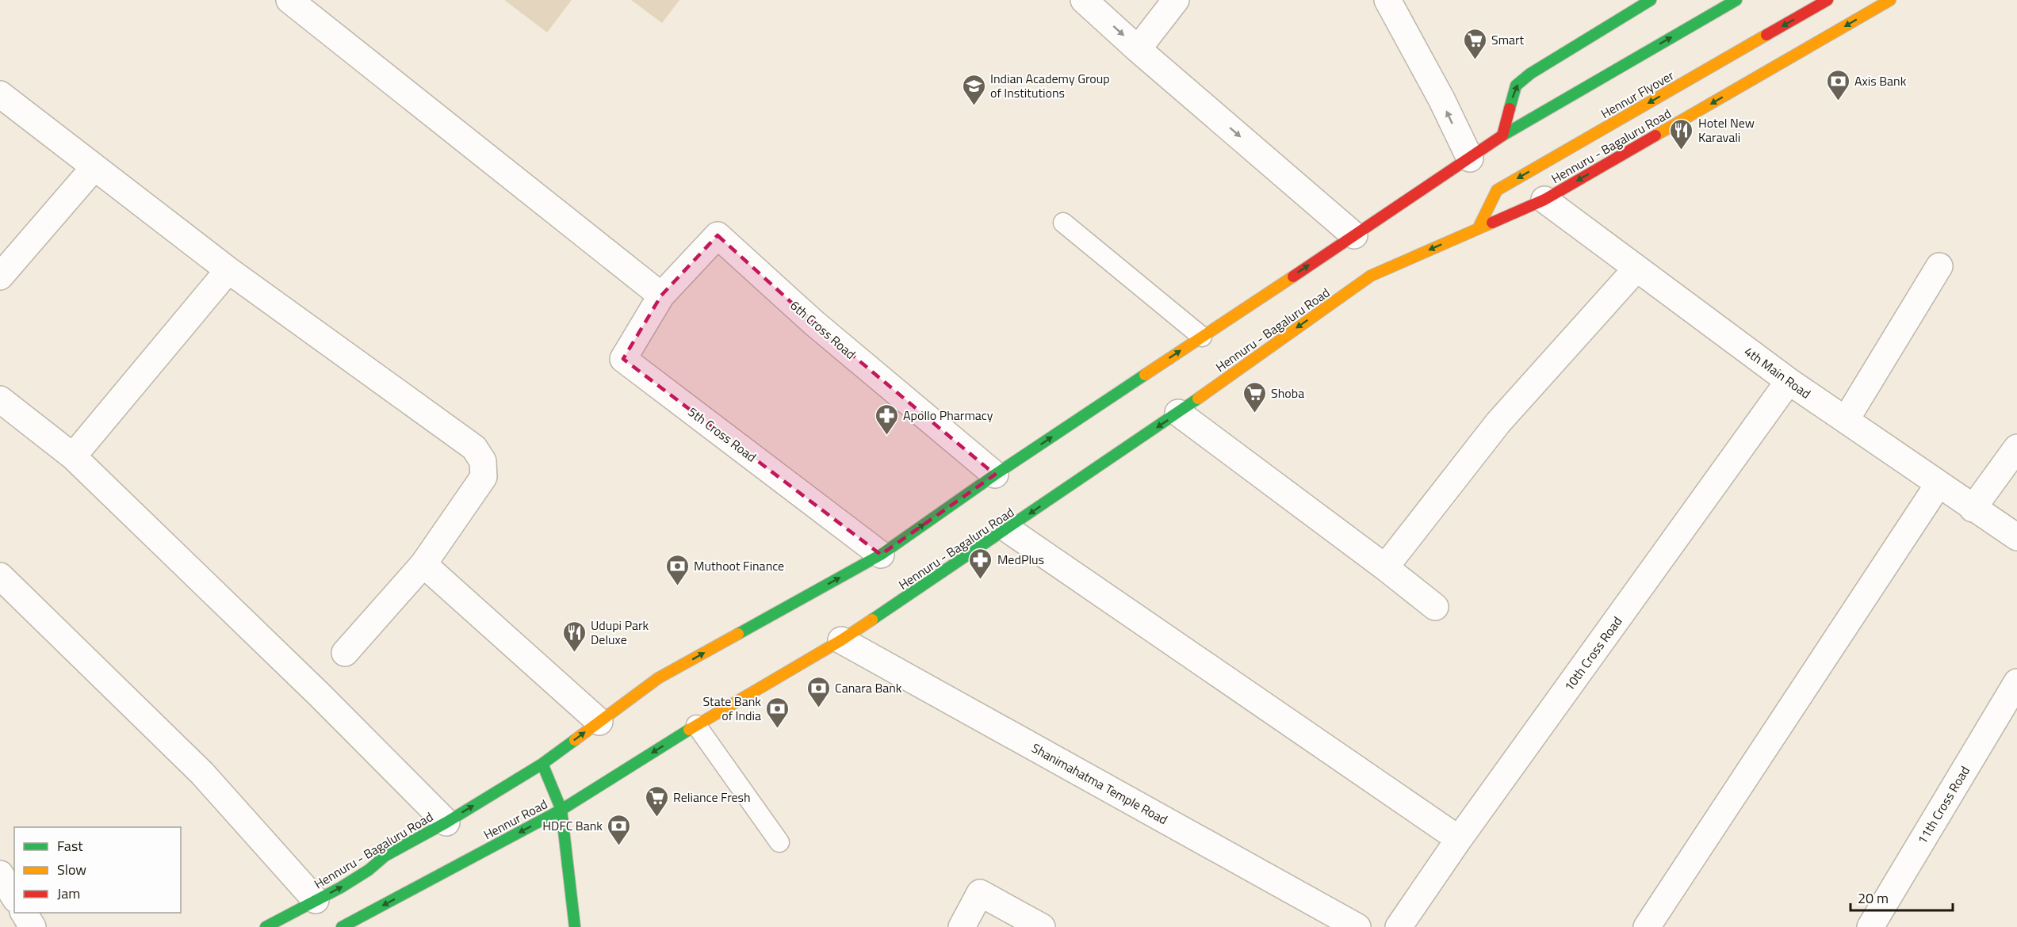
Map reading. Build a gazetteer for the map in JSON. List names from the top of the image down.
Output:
{
  "streets": {
    "main road": ["Hennur Flyover", "Hennuru - Bagaluru Road", "Hennur Road"],
    "street": [
      "6th Cross Road",
      "4th Main Road",
      "5th Cross Road",
      "10th Cross Road",
      "Shanimahatma Temple Road",
      "11th Cross Road"
    ]
  },
  "crossings": [
    ["Hennur Flyover", "Hennuru - Bagaluru Road"],
    ["Hennuru - Bagaluru Road", "4th Main Road"],
    ["Hennuru - Bagaluru Road", "5th Cross Road"],
    ["Hennuru - Bagaluru Road", "Shanimahatma Temple Road"],
    ["Hennuru - Bagaluru Road", "Hennur Road"],
    ["6th Cross Road", "5th Cross Road"],
    ["4th Main Road", "10th Cross Road"]
  ],
  "one_way": ["Hennur Road"],
  "places": {
    "supermarket": ["Smart", "Shoba", "Reliance Fresh"],
    "bank": [
      "Axis Bank",
      "Muthoot Finance",
      "Canara Bank",
      "State Bank of India",
      "HDFC Bank"
    ],
    "school or university": ["Indian Academy Group of Institutions"],
    "restaurant": ["Hotel New Karavali", "Udupi Park Deluxe"],
    "pharmacy": ["Apollo Pharmacy", "MedPlus"]
  },
  "legend": ["Fast", "Slow", "Jam"],
  "scale_bar": "20 m"
}
